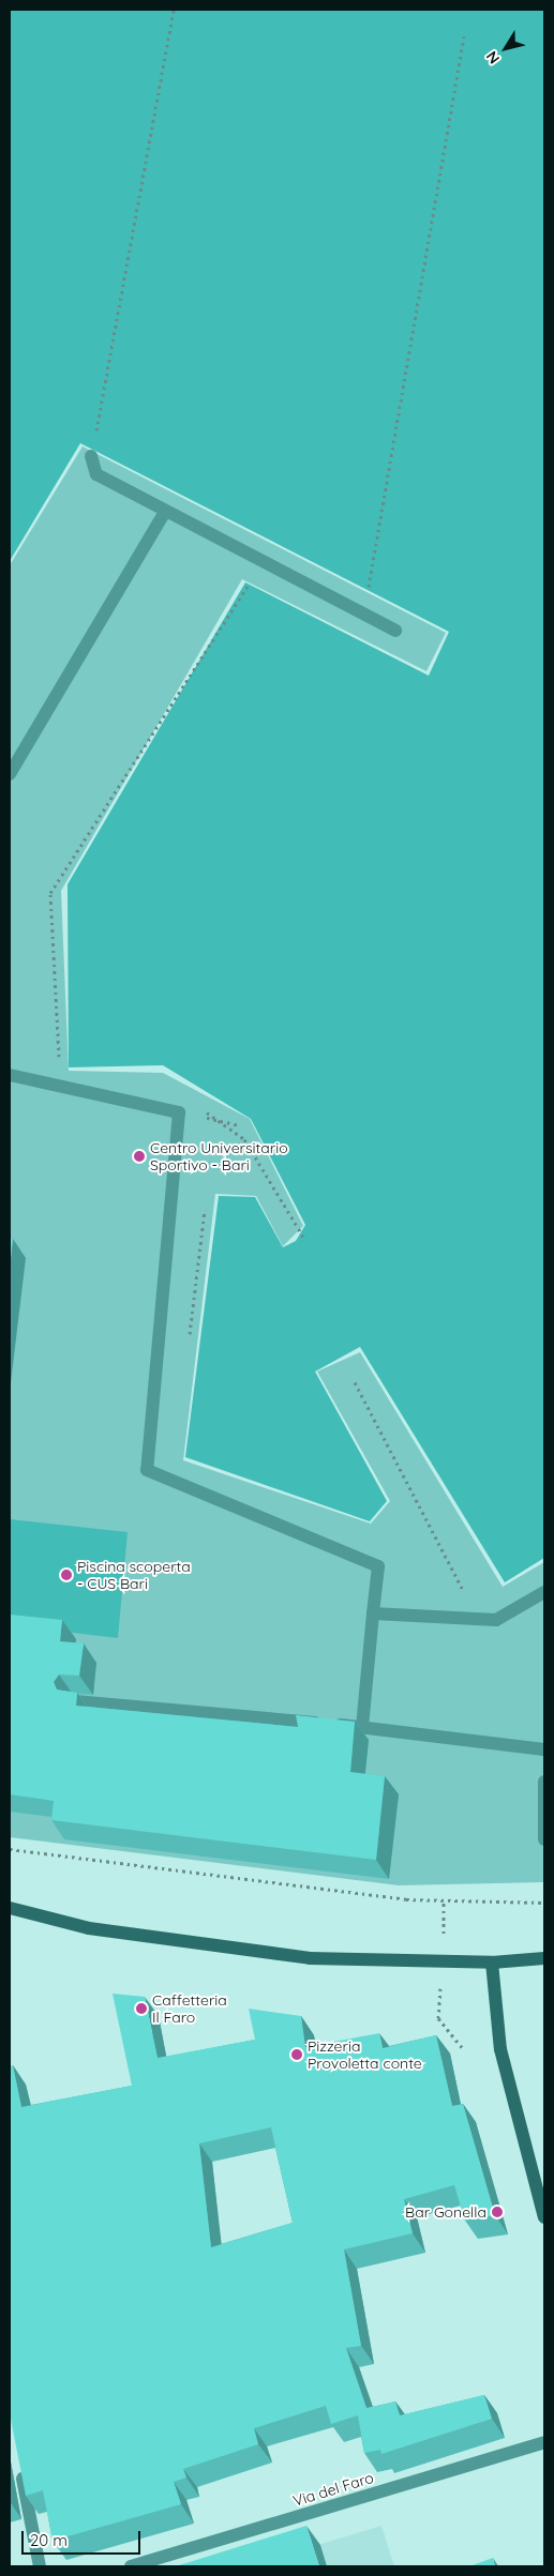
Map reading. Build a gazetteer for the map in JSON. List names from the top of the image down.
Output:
{
  "streets": {
    "street": ["Via del Faro"]
  },
  "places": [
    "Centro Universitario Sportivo - Bari",
    "Piscina scoperta - CUS Bari",
    "Caffetteria Il Faro",
    "Pizzeria Provoletta conte",
    "Bar Gonella"
  ],
  "scale_bar": "20 m",
  "north": "bottom left"
}
